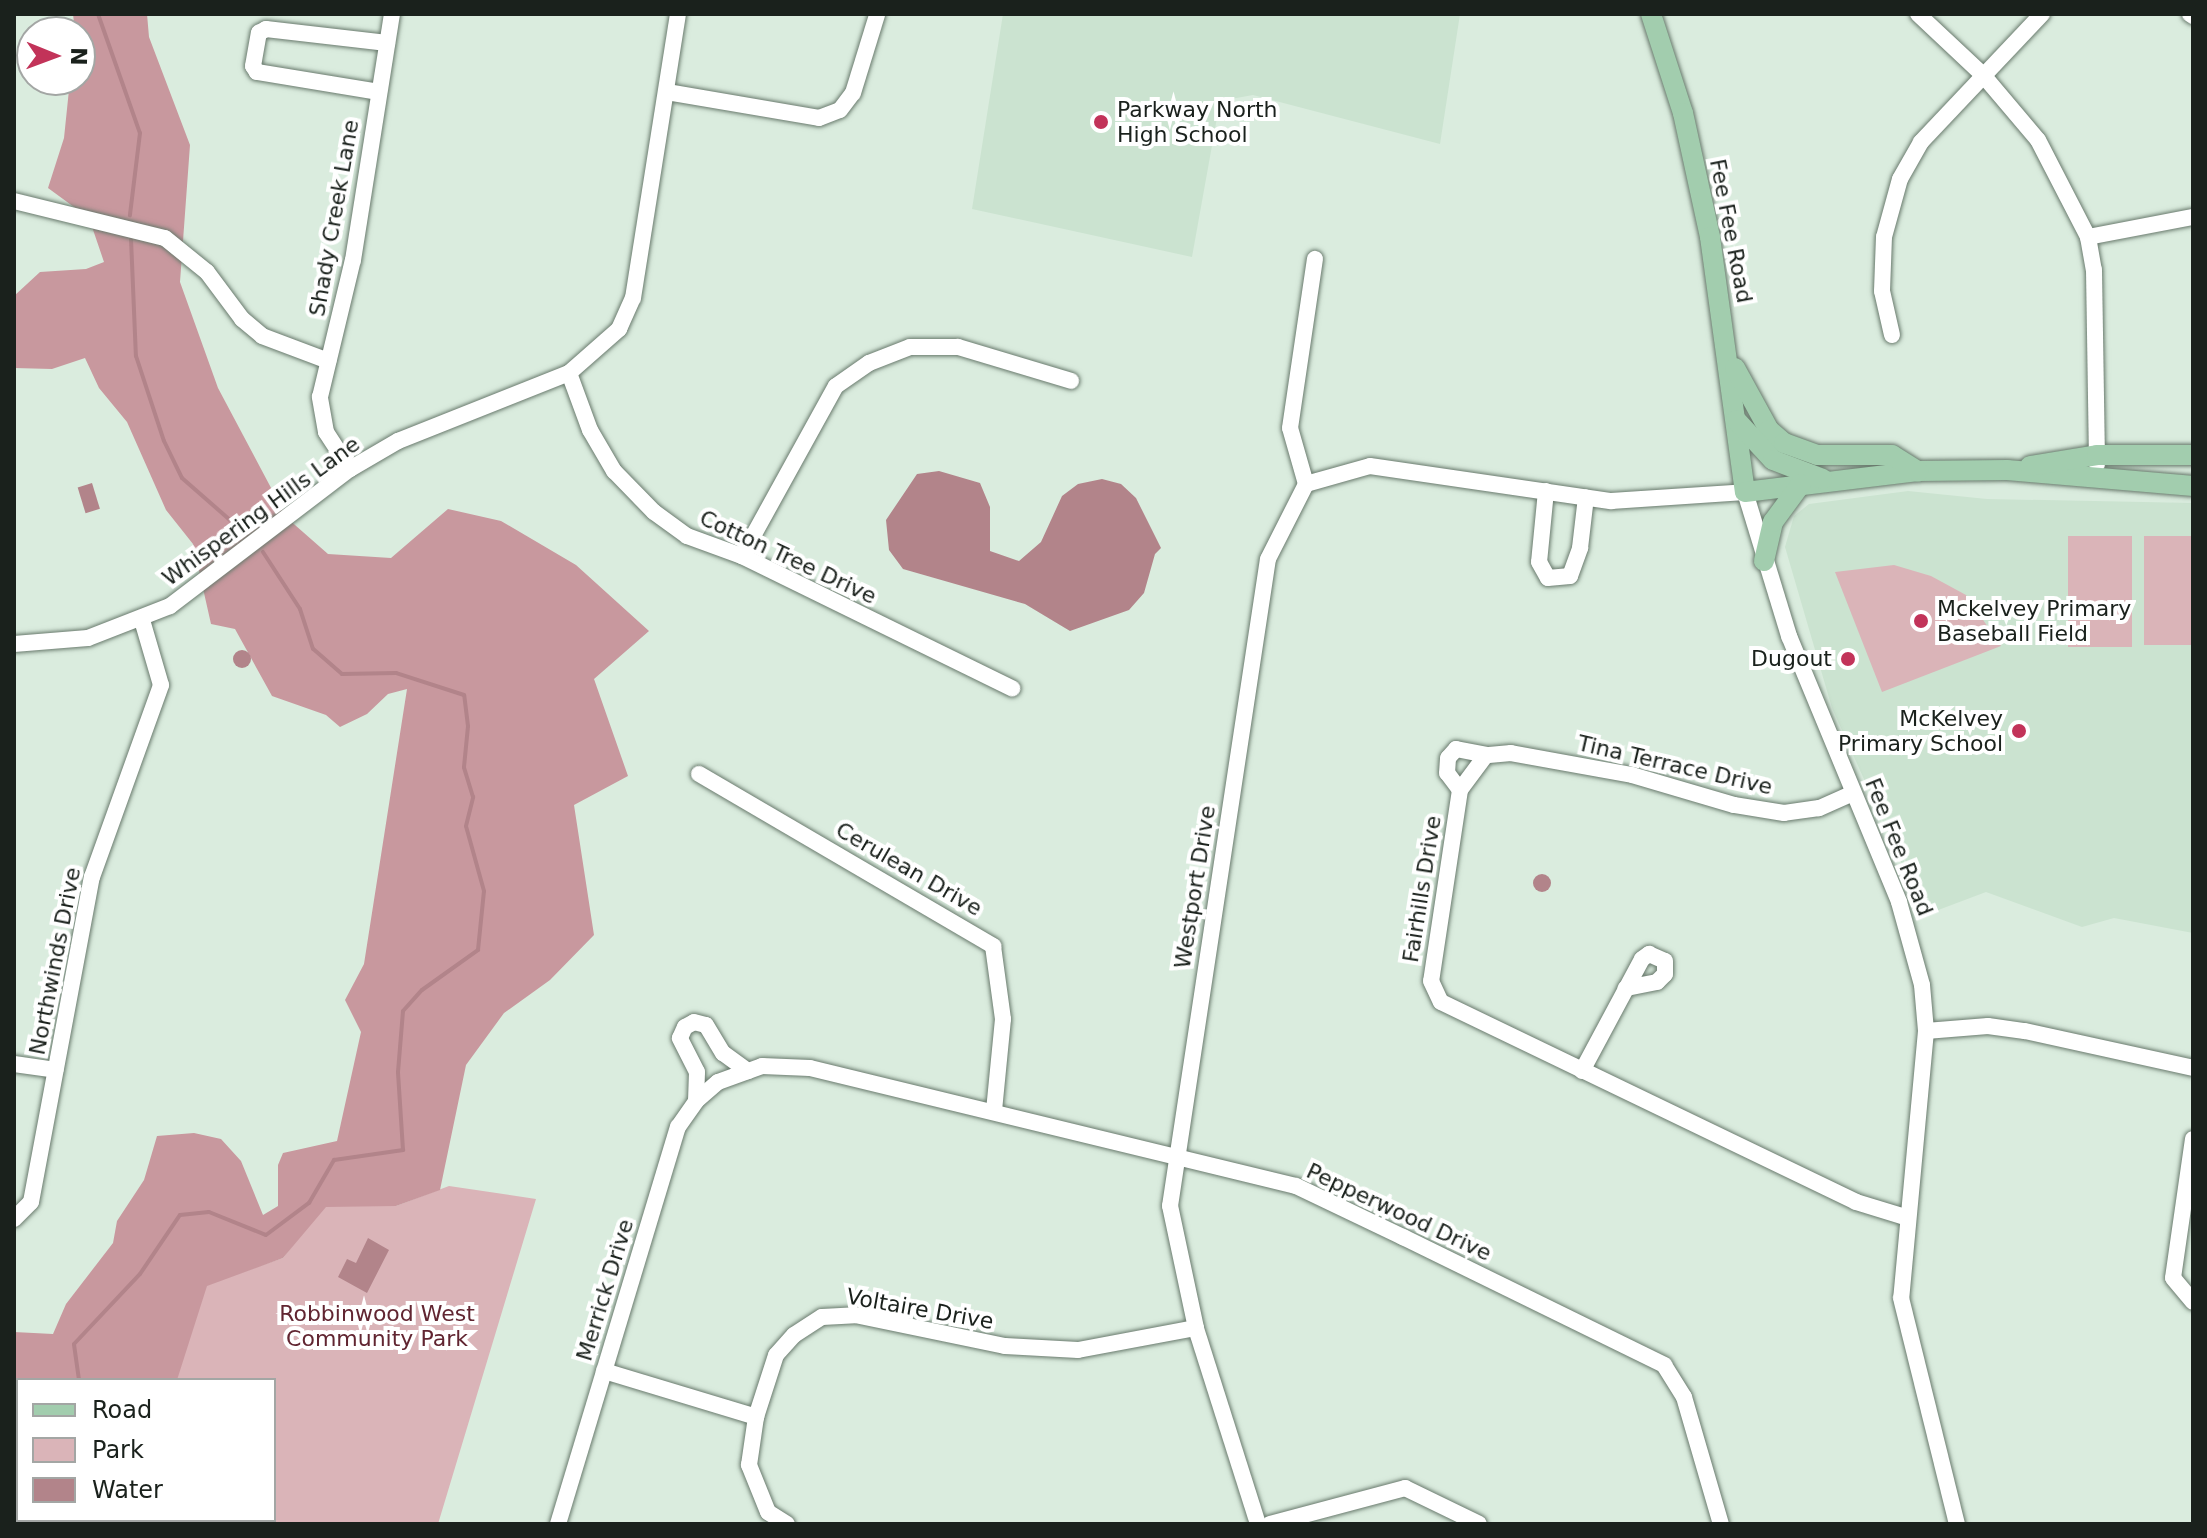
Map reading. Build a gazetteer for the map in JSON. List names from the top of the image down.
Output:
{
  "streets": {
    "main road": ["Fee Fee Road"],
    "street": [
      "Shady Creek Lane",
      "Whispering Hills Lane",
      "Cotton Tree Drive",
      "Tina Terrace Drive",
      "Cerulean Drive",
      "Westport Drive",
      "Fairhills Drive",
      "Northwinds Drive",
      "Pepperwood Drive",
      "Merrick Drive",
      "Voltaire Drive"
    ]
  },
  "crossings": [
    ["Shady Creek Lane", "Whispering Hills Lane"],
    ["Fee Fee Road", "Tina Terrace Drive"],
    ["Fee Fee Road", "Fairhills Drive"],
    ["Whispering Hills Lane", "Cotton Tree Drive"],
    ["Whispering Hills Lane", "Northwinds Drive"],
    ["Tina Terrace Drive", "Fairhills Drive"],
    ["Cerulean Drive", "Pepperwood Drive"],
    ["Westport Drive", "Pepperwood Drive"],
    ["Westport Drive", "Voltaire Drive"],
    ["Pepperwood Drive", "Merrick Drive"]
  ],
  "parks": ["Robbinwood West Community Park"],
  "places": [
    "Parkway North High School",
    "Mckelvey Primary Baseball Field",
    "Dugout",
    "McKelvey Primary School"
  ],
  "legend": ["Road", "Park", "Water"],
  "north": "right"
}
